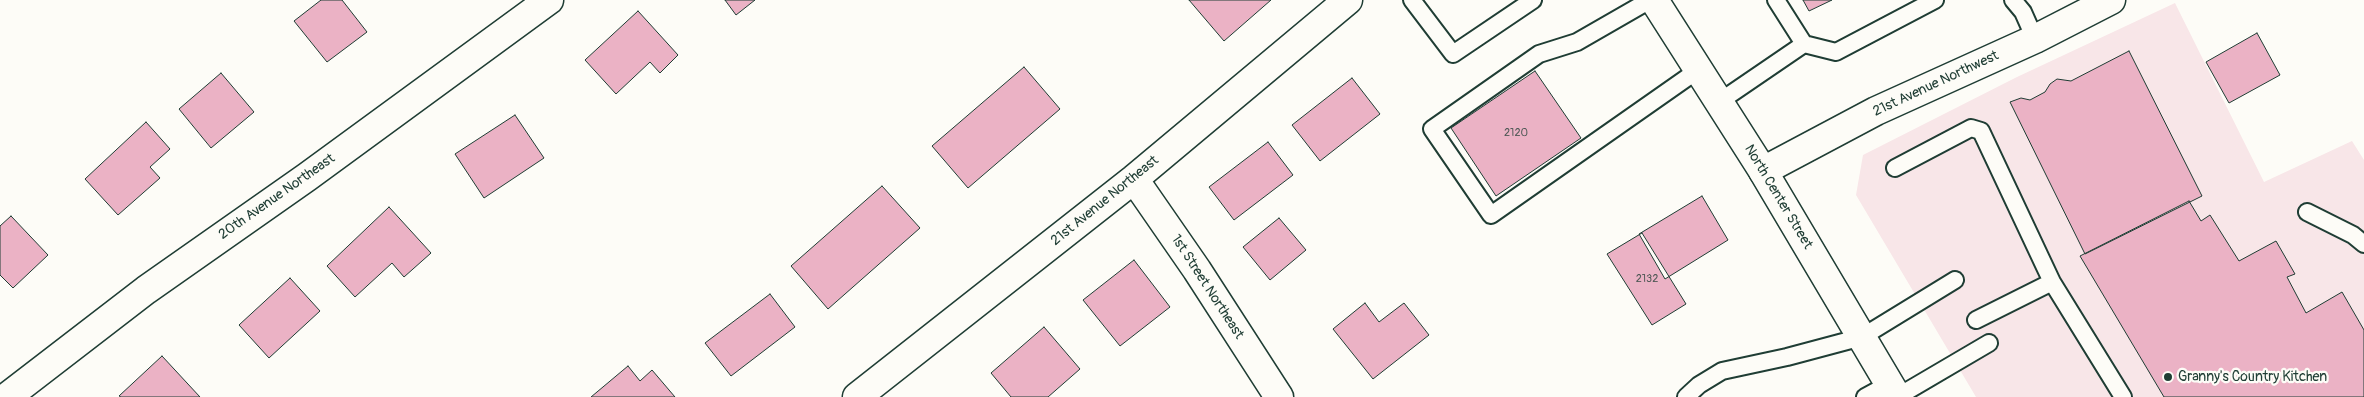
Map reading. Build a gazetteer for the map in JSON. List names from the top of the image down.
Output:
{
  "streets": {
    "street": [
      "21st Avenue Northwest",
      "20th Avenue Northeast",
      "North Center Street",
      "21st Avenue Northeast",
      "1st Street Northeast"
    ]
  },
  "crossings": [
    ["21st Avenue Northwest", "North Center Street"],
    ["21st Avenue Northeast", "1st Street Northeast"]
  ],
  "places": ["Granny's Country Kitchen"],
  "house_numbers": ["2120", "2132"]
}
